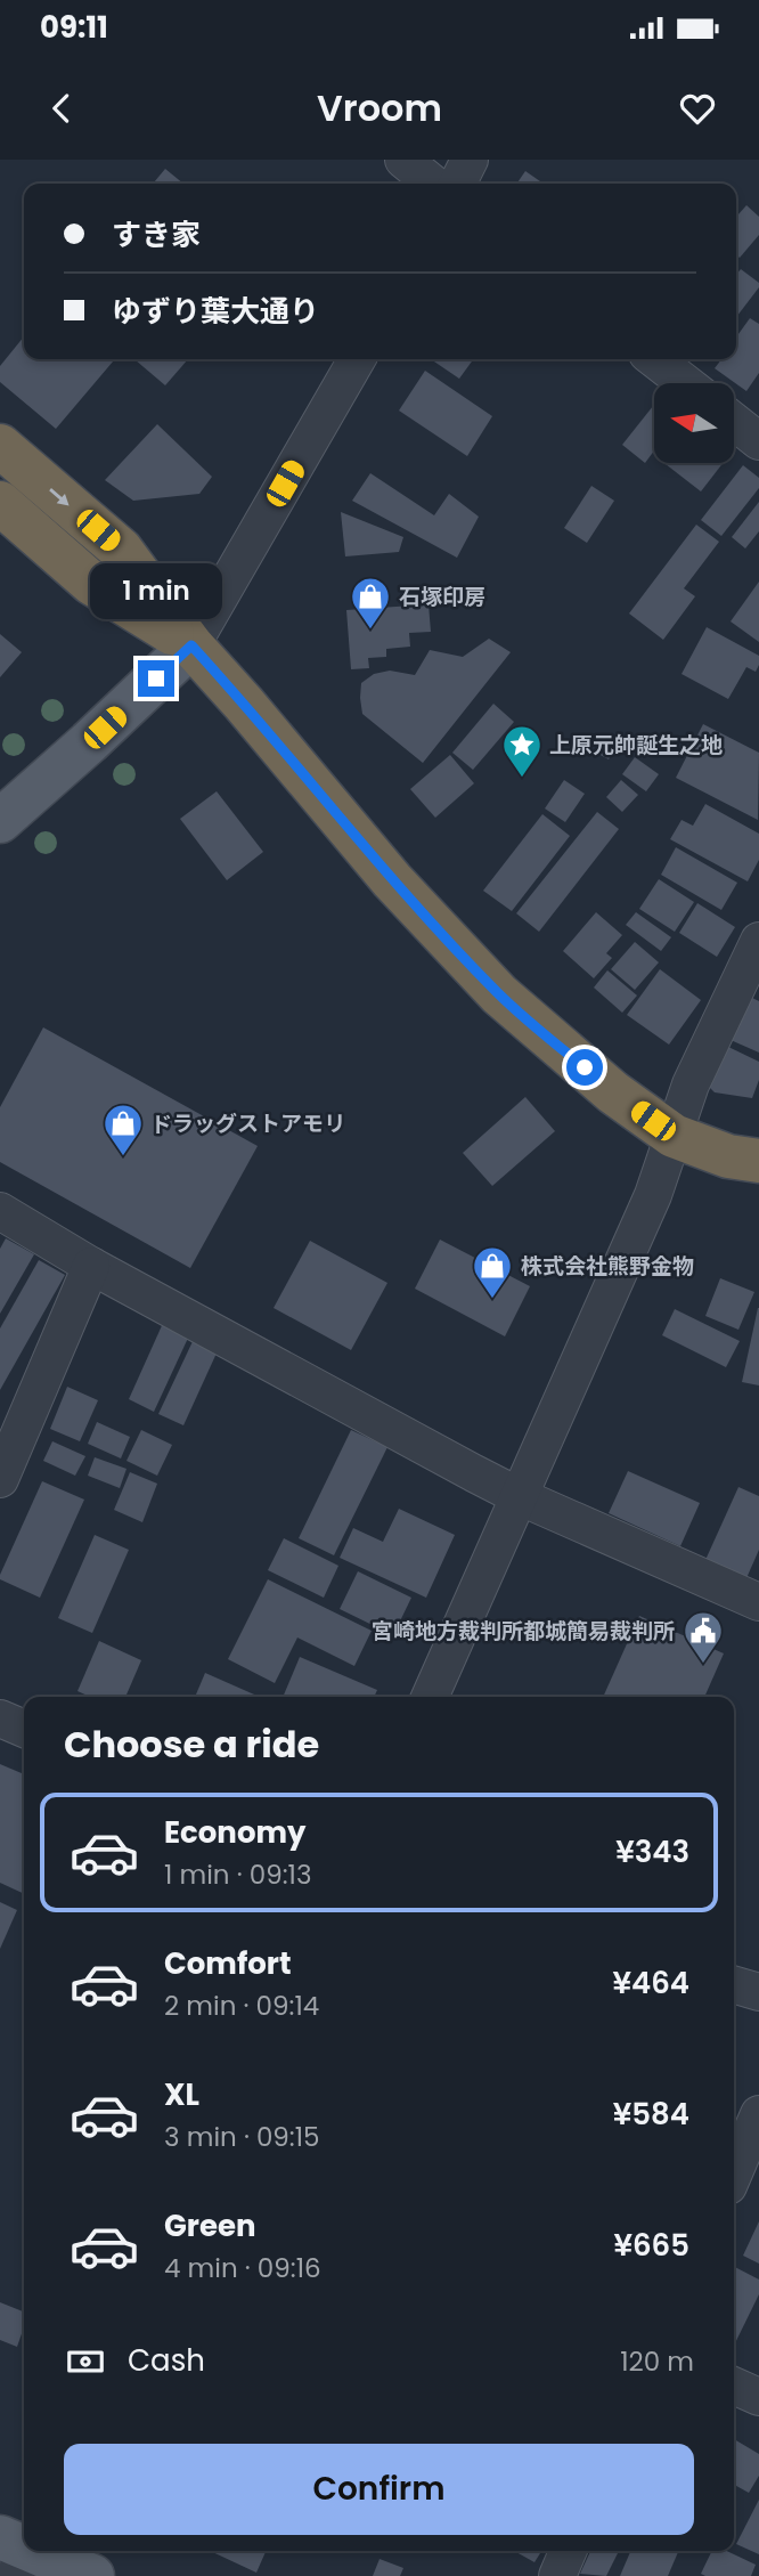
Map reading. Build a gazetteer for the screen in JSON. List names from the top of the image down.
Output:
{
  "places": {
    "shop": ["石塚印房", "ドラッグストアモリ", "株式会社熊野金物"],
    "place": ["上原元帥誕生之地"],
    "public building": ["宮崎地方裁判所都城簡易裁判所"]
  },
  "north": "left",
  "page": {
    "status": "09:11",
    "header": "Vroom",
    "banner": ["すき家", "ゆずり葉大通り"],
    "bubble": "1 min",
    "heading": "Choose a ride",
    "list": [
      {
        "name": "Economy",
        "note": "1 min · 09:13",
        "value": "¥343"
      },
      {
        "name": "Comfort",
        "note": "2 min · 09:14",
        "value": "¥464"
      },
      {
        "name": "XL",
        "note": "3 min · 09:15",
        "value": "¥584"
      },
      {
        "name": "Green",
        "note": "4 min · 09:16",
        "value": "¥665"
      }
    ],
    "pay": ["Cash", "120 m"],
    "buttons": "Confirm"
  }
}
